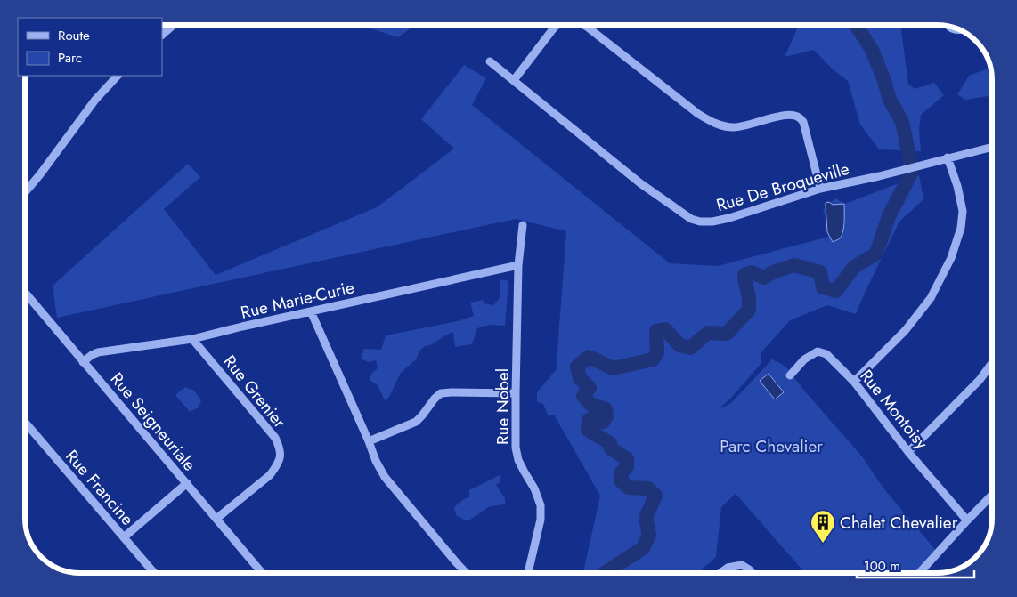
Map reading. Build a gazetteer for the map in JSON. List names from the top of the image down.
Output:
{
  "streets": {
    "street": [
      "Rue De Broqueville",
      "Rue Marie-Curie",
      "Rue Grenier",
      "Rue Nobel",
      "Rue Montoisy",
      "Rue Seigneuriale",
      "Rue Francine"
    ]
  },
  "crossings": [
    ["Rue Marie-Curie", "Rue Grenier"],
    ["Rue Marie-Curie", "Rue Nobel"],
    ["Rue Marie-Curie", "Rue Seigneuriale"],
    ["Rue Grenier", "Rue Seigneuriale"]
  ],
  "parks": ["Parc Chevalier"],
  "places": {
    "building": ["Chalet Chevalier"]
  },
  "legend": ["Route", "Parc"],
  "scale_bar": "100 m"
}
